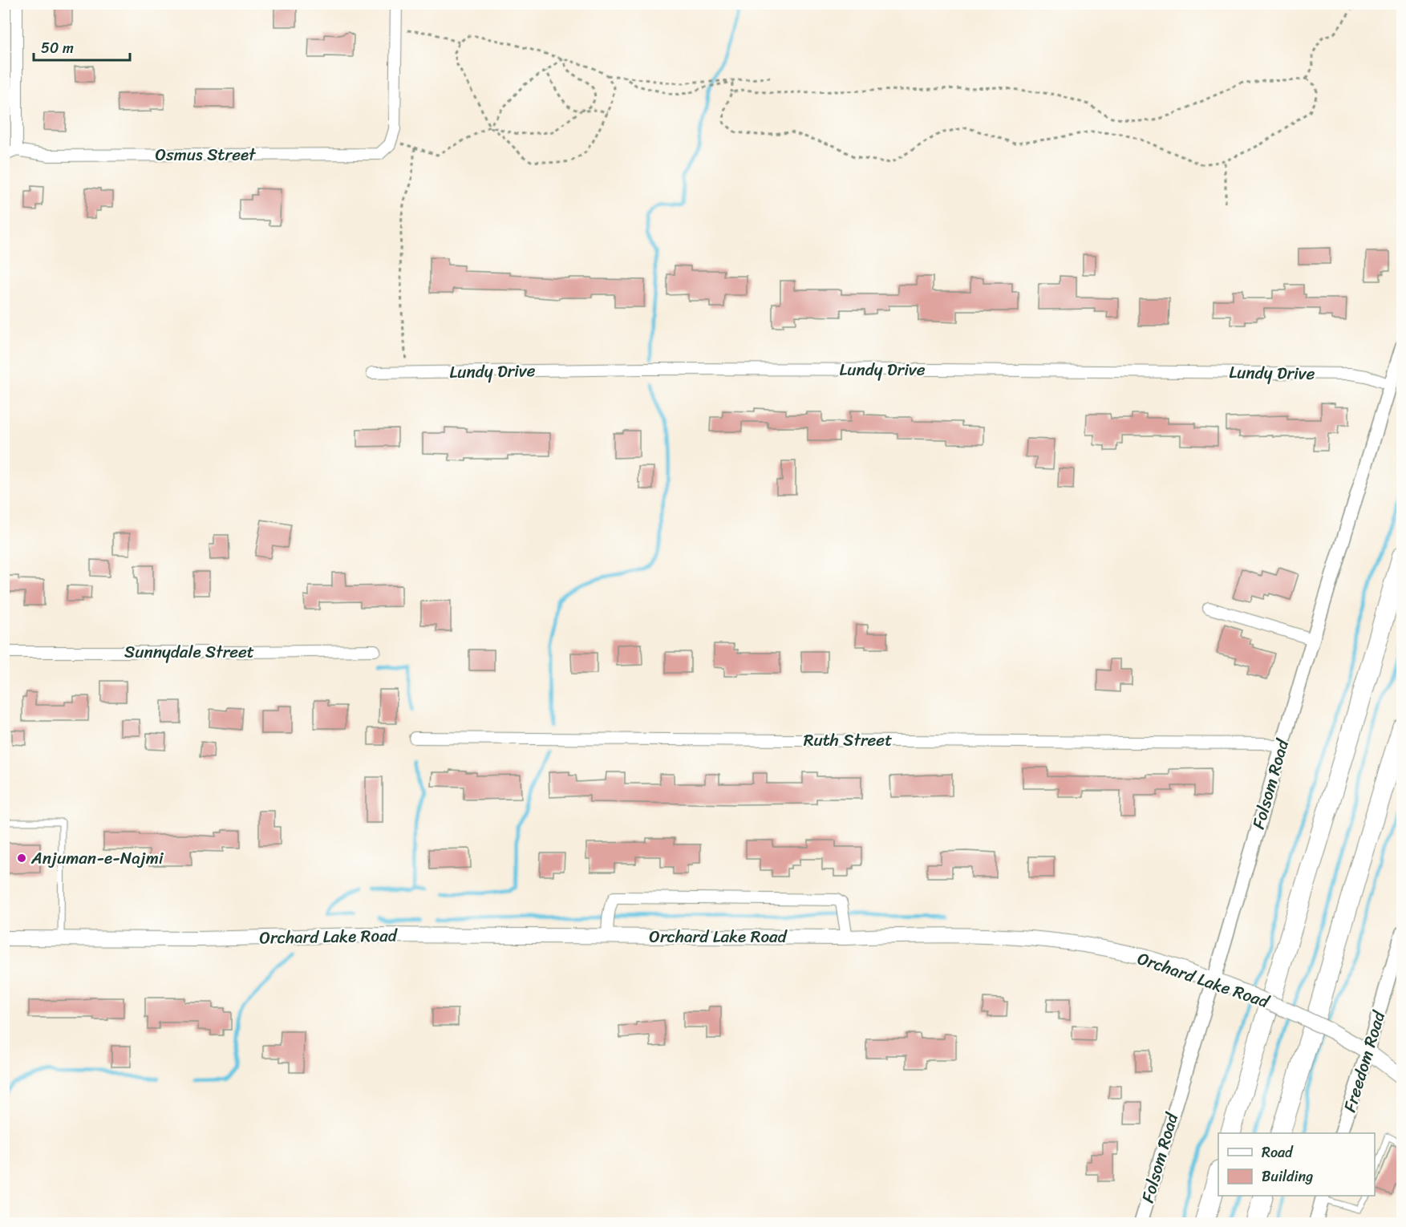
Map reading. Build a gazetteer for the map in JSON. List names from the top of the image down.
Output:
{
  "streets": {
    "main road": ["Orchard Lake Road"],
    "street": [
      "Osmus Street",
      "Lundy Drive",
      "Sunnydale Street",
      "Ruth Street",
      "Folsom Road",
      "Freedom Road"
    ]
  },
  "crossings": [
    ["Lundy Drive", "Folsom Road"],
    ["Ruth Street", "Folsom Road"],
    ["Folsom Road", "Orchard Lake Road"],
    ["Orchard Lake Road", "Freedom Road"]
  ],
  "places": ["Anjuman-e-Najmi"],
  "legend": ["Road", "Building"],
  "scale_bar": "50 m"
}
